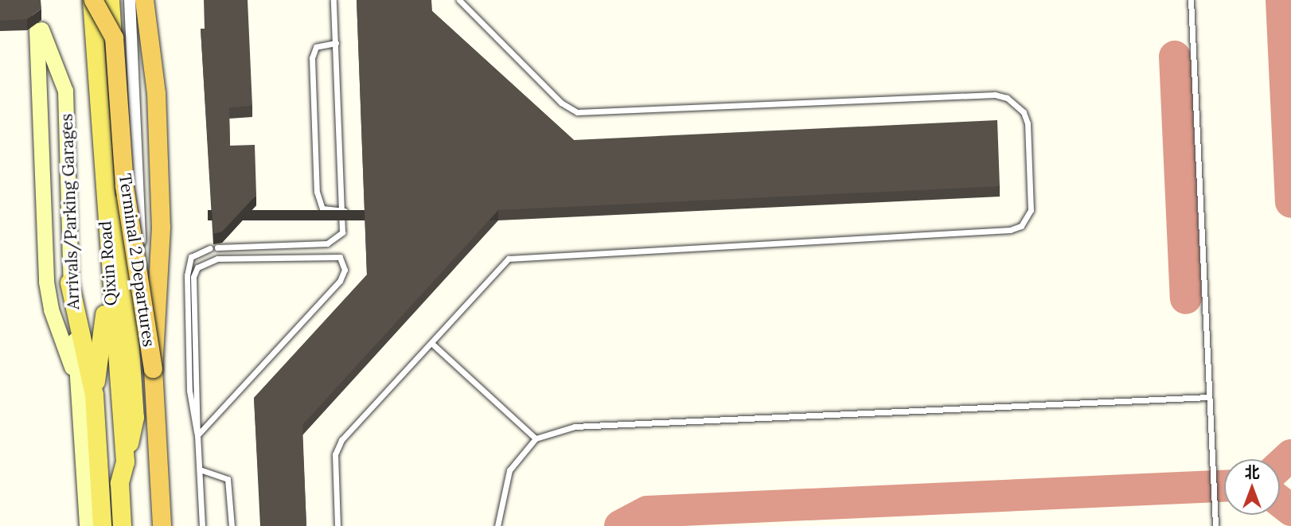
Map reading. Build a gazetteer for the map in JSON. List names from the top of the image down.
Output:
{
  "streets": {
    "highway": ["Terminal 2 Departures"],
    "main road": ["Arrivals/Parking Garages", "Qixin Road"]
  },
  "crossings": [
    ["Terminal 2 Departures", "Qixin Road"]
  ],
  "north": "top"
}
